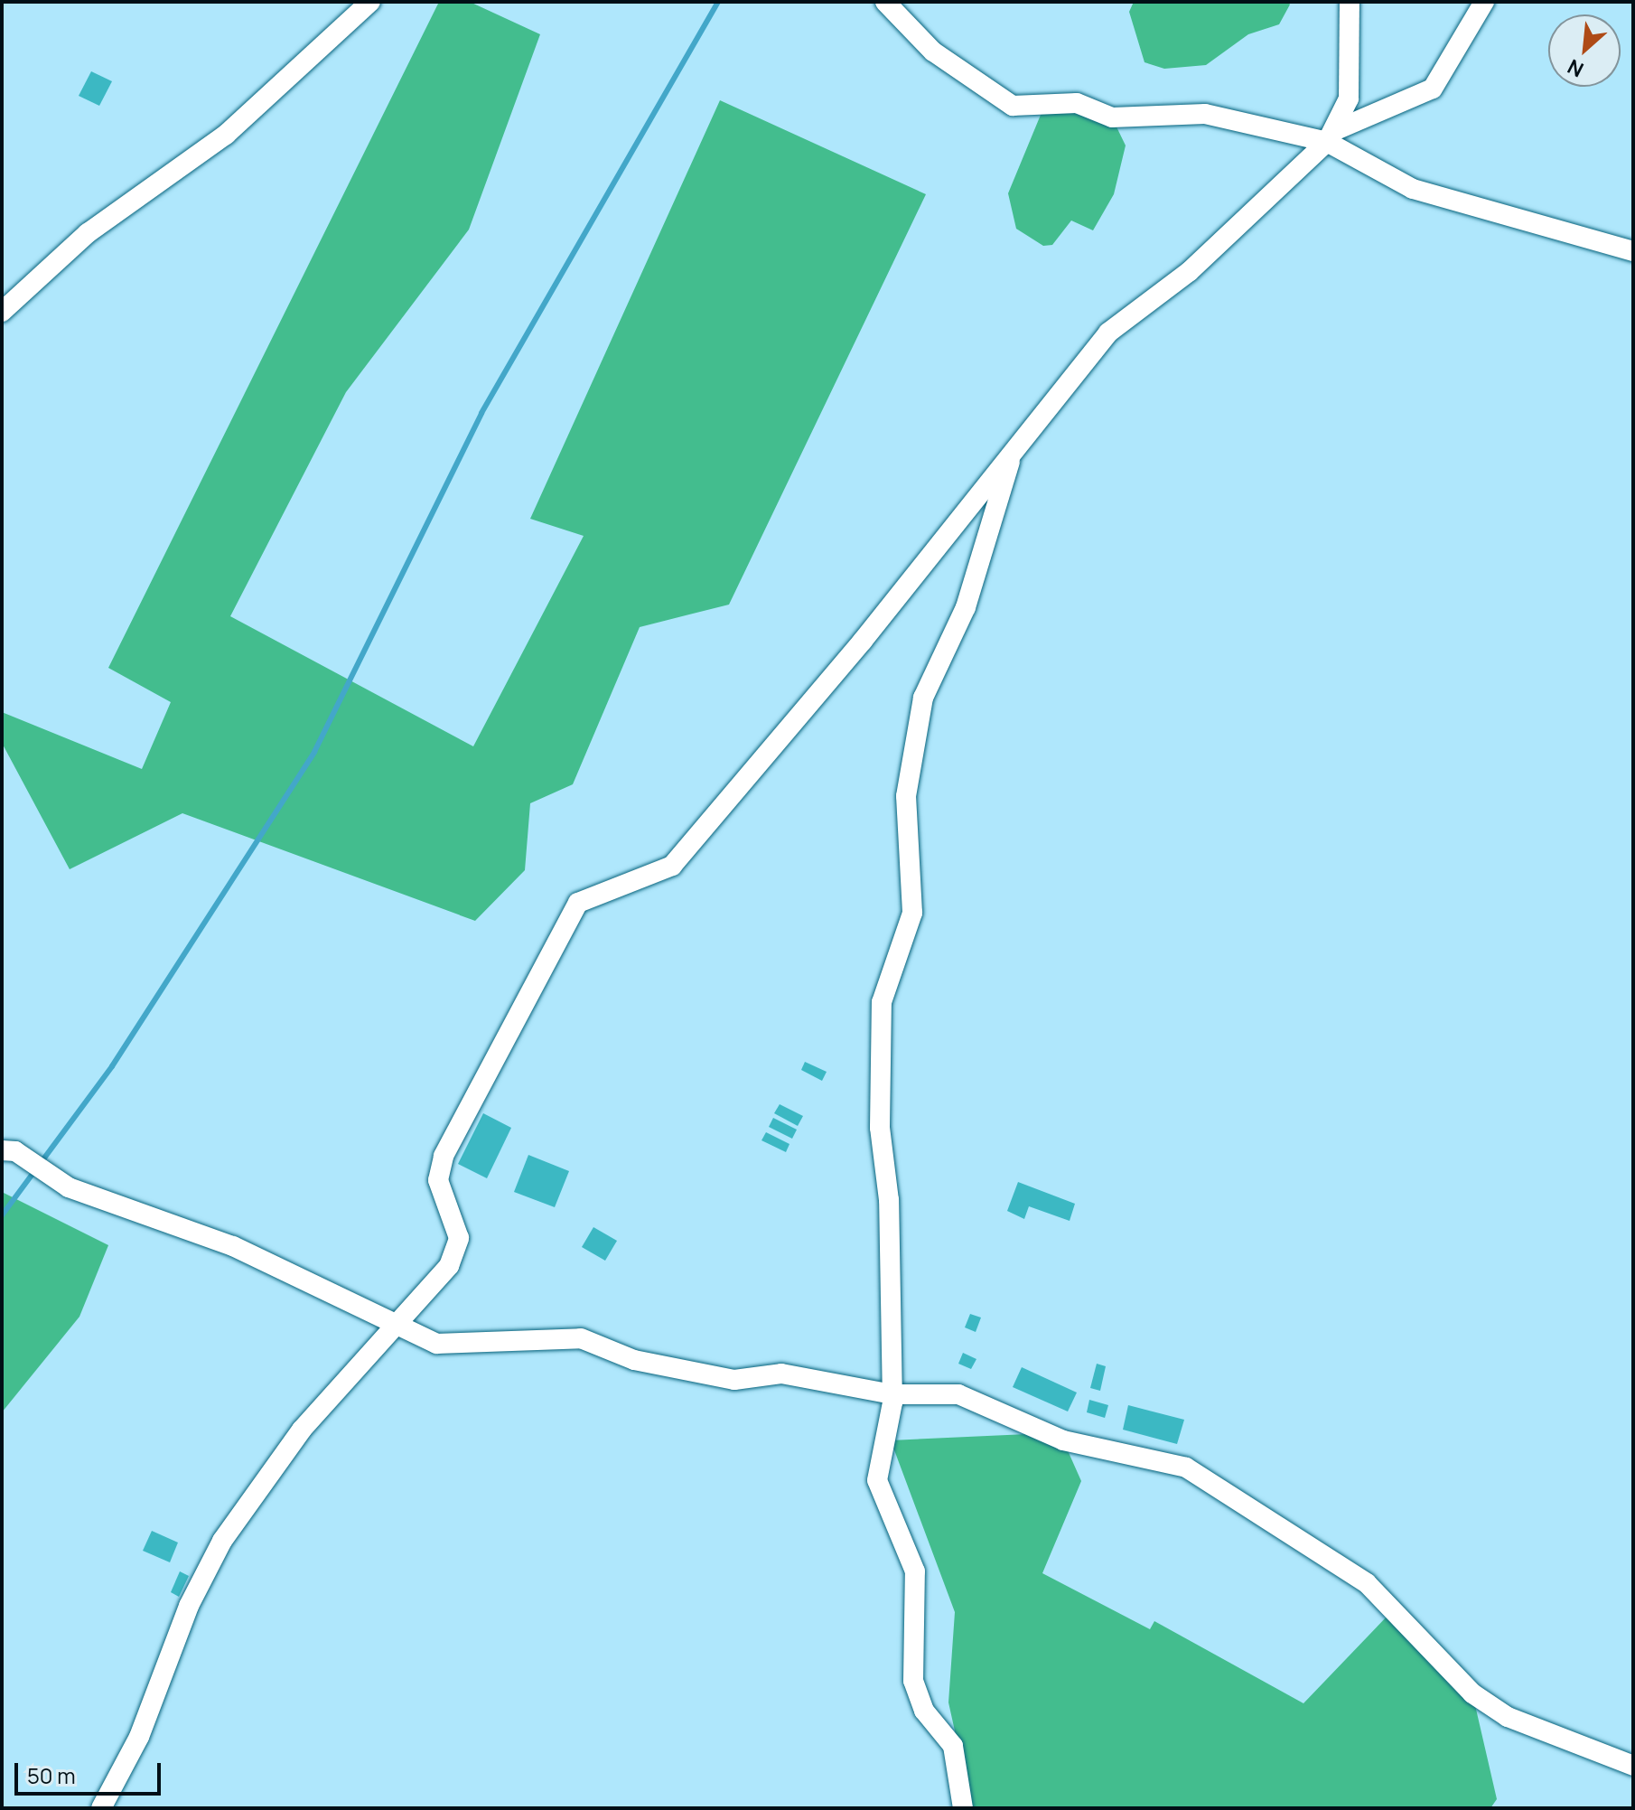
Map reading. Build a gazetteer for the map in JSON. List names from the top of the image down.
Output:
{
  "scale_bar": "50 m",
  "north": "bottom left"
}
